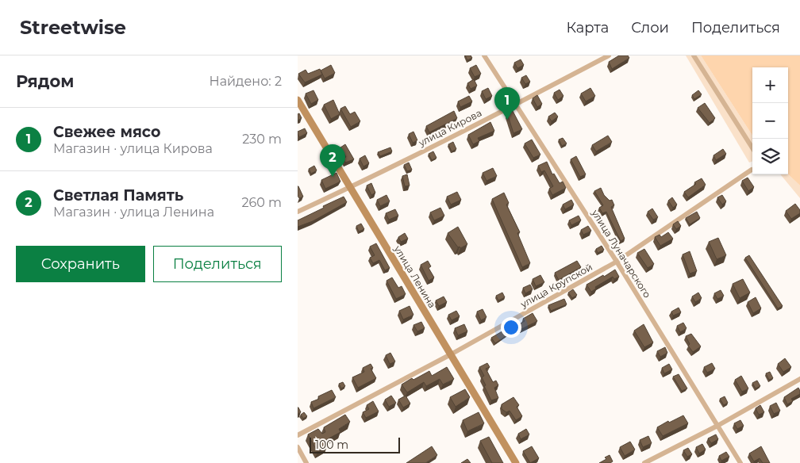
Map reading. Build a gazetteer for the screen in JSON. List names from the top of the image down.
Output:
{
  "streets": {
    "street": [
      "улица Кирова",
      "улица Луначарского",
      "улица Ленина",
      "улица Крупской"
    ]
  },
  "crossings": [
    ["улица Кирова", "улица Луначарского"],
    ["улица Кирова", "улица Ленина"],
    ["улица Луначарского", "улица Крупской"],
    ["улица Ленина", "улица Крупской"]
  ],
  "scale_bar": "100 m",
  "page": {
    "header": "Streetwise",
    "nav": ["Карта", "Слои", "Поделиться"],
    "heading": ["Рядом", "Найдено: 2"],
    "map_buttons": ["+", "−"],
    "pins": ["1", "2"],
    "list": [
      {
        "mark": "1",
        "name": "Свежее мясо",
        "note": "Магазин · улица Кирова",
        "value": "230 m"
      },
      {
        "mark": "2",
        "name": "Светлая Память",
        "note": "Магазин · улица Ленина",
        "value": "260 m"
      }
    ],
    "buttons": ["Сохранить", "Поделиться"],
    "scale": "100 m"
  }
}
